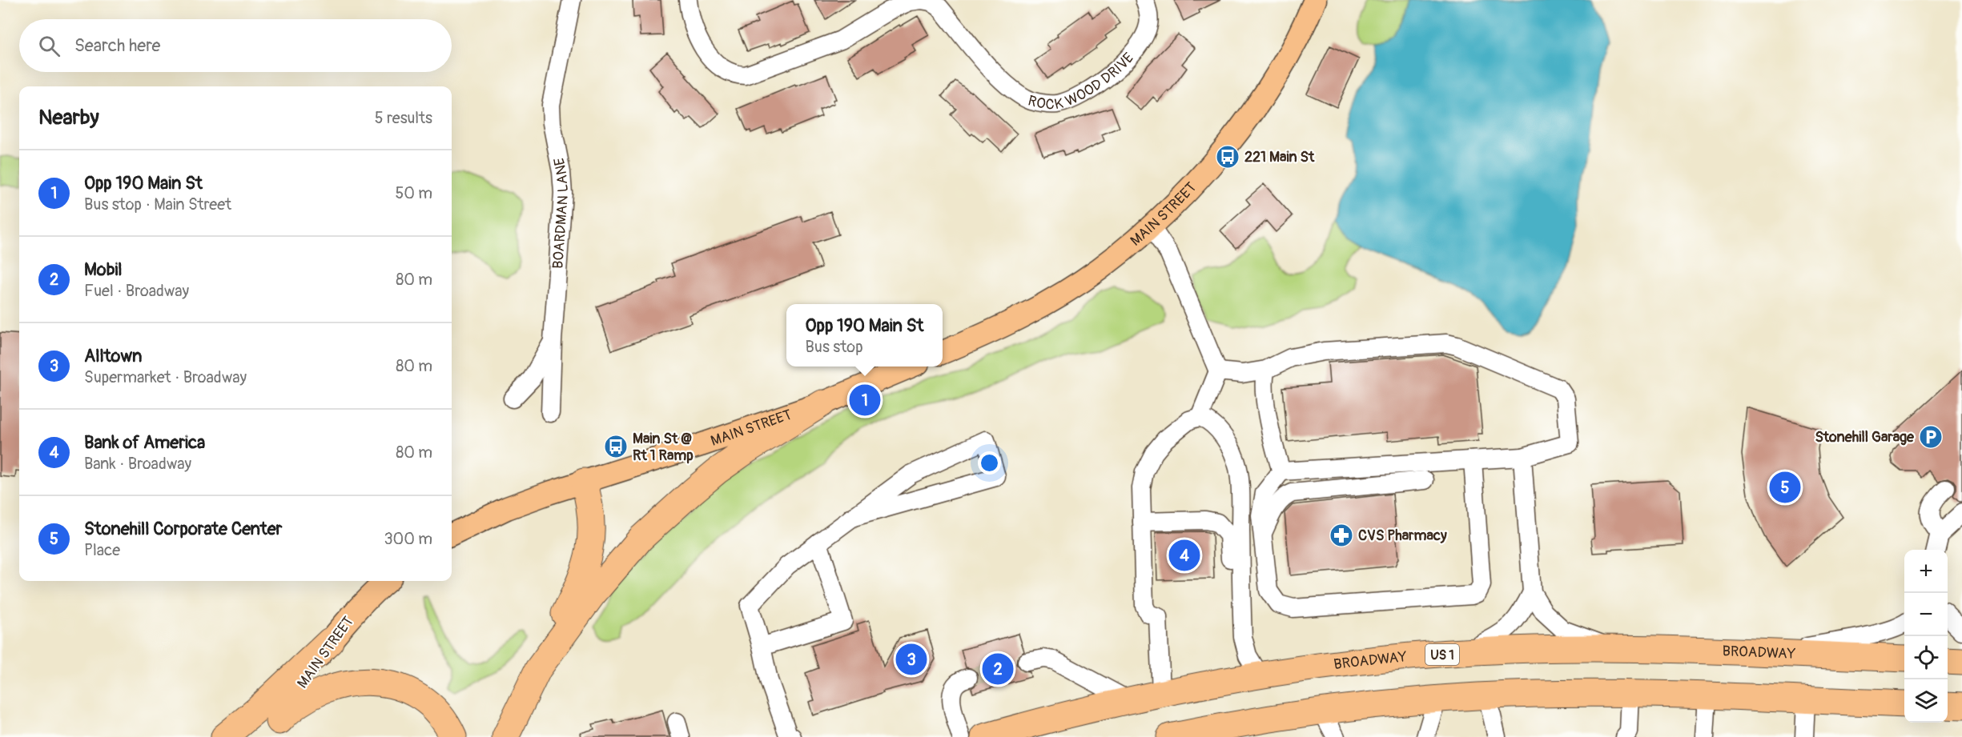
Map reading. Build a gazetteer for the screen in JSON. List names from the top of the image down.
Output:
{
  "streets": {
    "highway": ["BROADWAY", "US 1"],
    "main road": ["MAIN STREET"],
    "street": ["ROCK WOOD DRIVE", "BOARDMAN LANE"]
  },
  "places": {
    "bus stop": ["221 Main St", "Main St @ Rt 1 Ramp"],
    "parking": ["Stonehill Garage"],
    "pharmacy": ["CVS Pharmacy"]
  },
  "page": {
    "search": "Search here",
    "heading": ["Nearby", "5 results"],
    "list": [
      {
        "mark": "1",
        "name": "Opp 190 Main St",
        "note": "Bus stop · Main Street",
        "value": "50 m"
      },
      {
        "mark": "2",
        "name": "Mobil",
        "note": "Fuel · Broadway",
        "value": "80 m"
      },
      {
        "mark": "3",
        "name": "Alltown",
        "note": "Supermarket · Broadway",
        "value": "80 m"
      },
      {
        "mark": "4",
        "name": "Bank of America",
        "note": "Bank · Broadway",
        "value": "80 m"
      },
      {
        "mark": "5",
        "name": "Stonehill Corporate Center",
        "note": "Place",
        "value": "300 m"
      }
    ],
    "popup": ["Opp 190 Main St", "Bus stop"],
    "pins": [
      "1",
      "5",
      "4",
      "3",
      "2"
    ],
    "map_buttons": ["+", "−"]
  }
}
